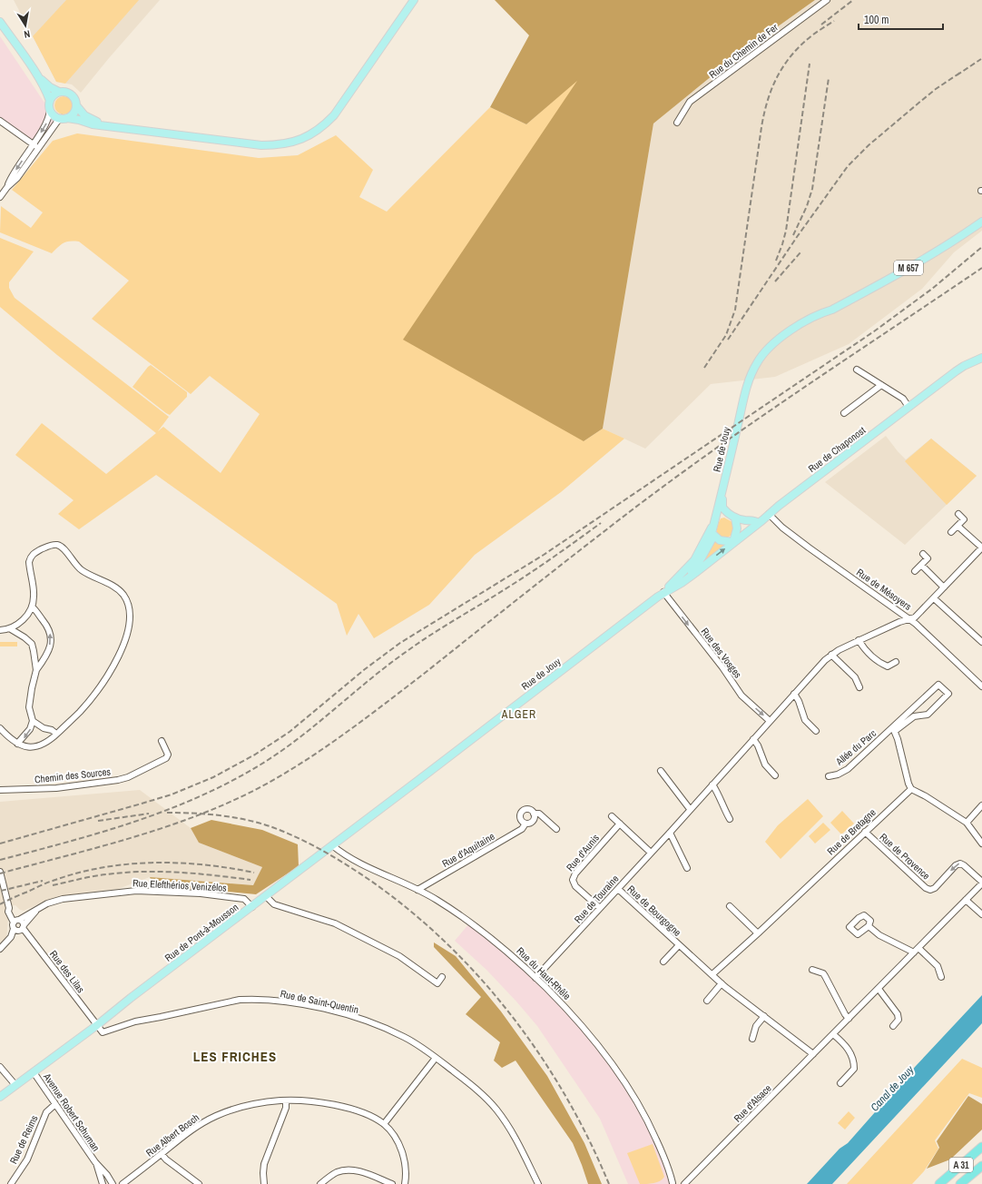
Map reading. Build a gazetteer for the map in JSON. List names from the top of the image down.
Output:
{
  "streets": {
    "highway": ["A 31"],
    "main road": [
      "M 657",
      "Rue de Jouy",
      "Rue de Chaponost",
      "Rue de Pont-à-Mousson"
    ],
    "street": [
      "Rue du Chemin de Fer",
      "Rue de Mésoyers",
      "Rue des Vosges",
      "Allée du Parc",
      "Chemin des Sources",
      "Rue de Bretagne",
      "Rue d'Aquitaine",
      "Rue d'Aunis",
      "Rue de Provence",
      "Rue Elefthérios Venizélos",
      "Rue de Touraine",
      "Rue de Bourgogne",
      "Rue des Lilas",
      "Rue du Haut-Rhêle",
      "Rue de Saint-Quentin",
      "Rue d'Alsace",
      "Avenue Robert Schuman",
      "Rue Albert Bosch",
      "Rue de Reims"
    ]
  },
  "crossings": [
    ["Rue de Jouy", "Rue de Chaponost"],
    ["Rue de Jouy", "Rue des Vosges"],
    ["Rue de Jouy", "Rue de Pont-à-Mousson"],
    ["Rue de Chaponost", "Rue de Mésoyers"],
    ["Rue de Mésoyers", "Rue de Touraine"],
    ["Rue des Vosges", "Rue de Touraine"],
    ["Rue de Bretagne", "Rue de Provence"],
    ["Rue de Bretagne", "Rue de Bourgogne"],
    ["Rue d'Aquitaine", "Rue du Haut-Rhêle"],
    ["Rue d'Aunis", "Rue de Touraine"],
    ["Rue de Provence", "Rue d'Alsace"],
    ["Rue Elefthérios Venizélos", "Rue de Pont-à-Mousson"],
    ["Rue Elefthérios Venizélos", "Rue des Lilas"],
    ["Rue de Touraine", "Rue de Bourgogne"],
    ["Rue de Touraine", "Rue du Haut-Rhêle"],
    ["Rue de Bourgogne", "Rue d'Alsace"],
    ["Rue de Pont-à-Mousson", "Rue des Lilas"],
    ["Rue de Pont-à-Mousson", "Rue du Haut-Rhêle"],
    ["Rue de Pont-à-Mousson", "Rue de Saint-Quentin"],
    ["Rue de Pont-à-Mousson", "Avenue Robert Schuman"],
    ["Rue des Lilas", "Rue de Saint-Quentin"],
    ["Avenue Robert Schuman", "Rue de Reims"]
  ],
  "one_way": ["Rue des Vosges", "Rue de Provence"],
  "districts": ["ALGER", "LES FRICHES"],
  "water": ["Canal de Jouy"],
  "scale_bar": "100 m",
  "north": "bottom"
}
